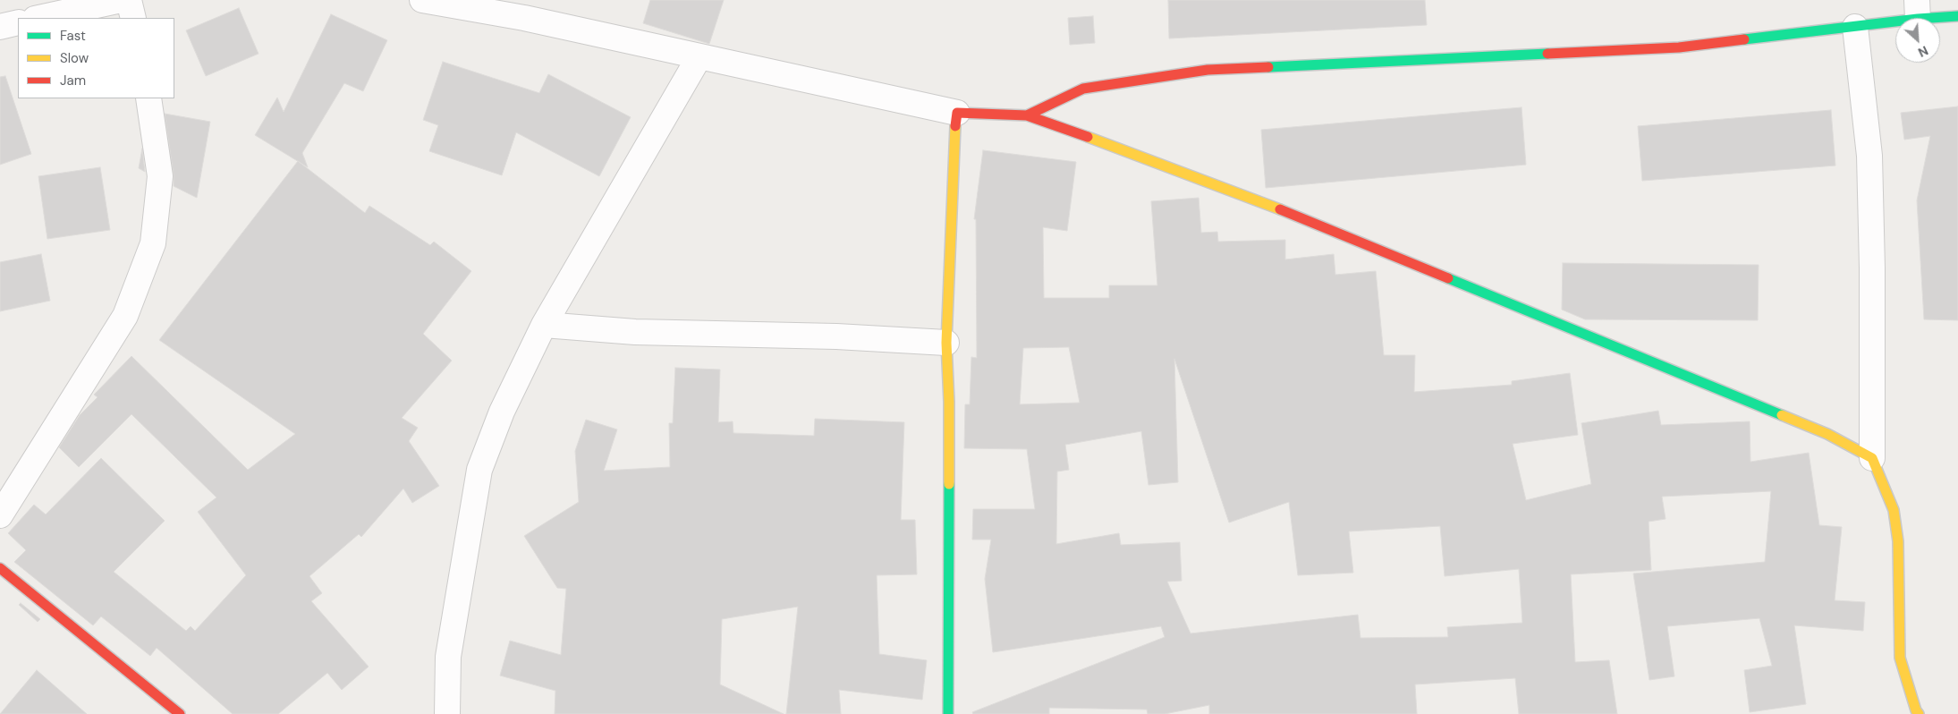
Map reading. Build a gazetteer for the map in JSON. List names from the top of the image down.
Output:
{
  "legend": ["Fast", "Slow", "Jam"],
  "north": "bottom right"
}
